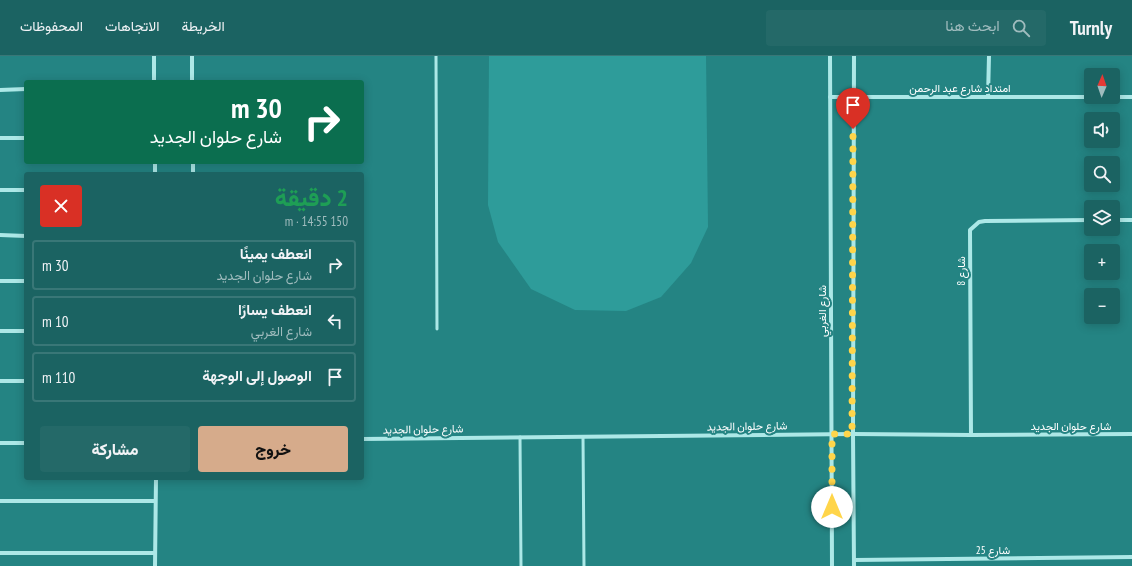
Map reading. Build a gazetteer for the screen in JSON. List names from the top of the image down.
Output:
{
  "streets": {
    "street": [
      "امتداد شارع عبد الرحمن",
      "شارع 8",
      "شارع الغربي",
      "شارع حلوان الجديد",
      "شارع 25"
    ]
  },
  "crossings": [
    ["امتداد شارع عبد الرحمن", "شارع الغربي"],
    ["شارع 8", "شارع حلوان الجديد"],
    ["شارع الغربي", "شارع حلوان الجديد"]
  ],
  "north": "top",
  "page": {
    "header": "Turnly",
    "search": "ابحث هنا",
    "nav": ["الخريطة", "الاتجاهات", "المحفوظات"],
    "map_buttons": ["+", "−"],
    "turn": ["30 m", "شارع حلوان الجديد"],
    "heading": ["2 دقيقة", "150 m · 14:55"],
    "list": [
      {
        "name": "انعطف يمينًا",
        "note": "شارع حلوان الجديد",
        "value": "30 m"
      },
      {
        "name": "انعطف يسارًا",
        "note": "شارع الغربي",
        "value": "10 m"
      },
      {
        "name": "الوصول إلى الوجهة",
        "value": "110 m"
      }
    ],
    "buttons": ["خروج", "مشاركة"]
  }
}
